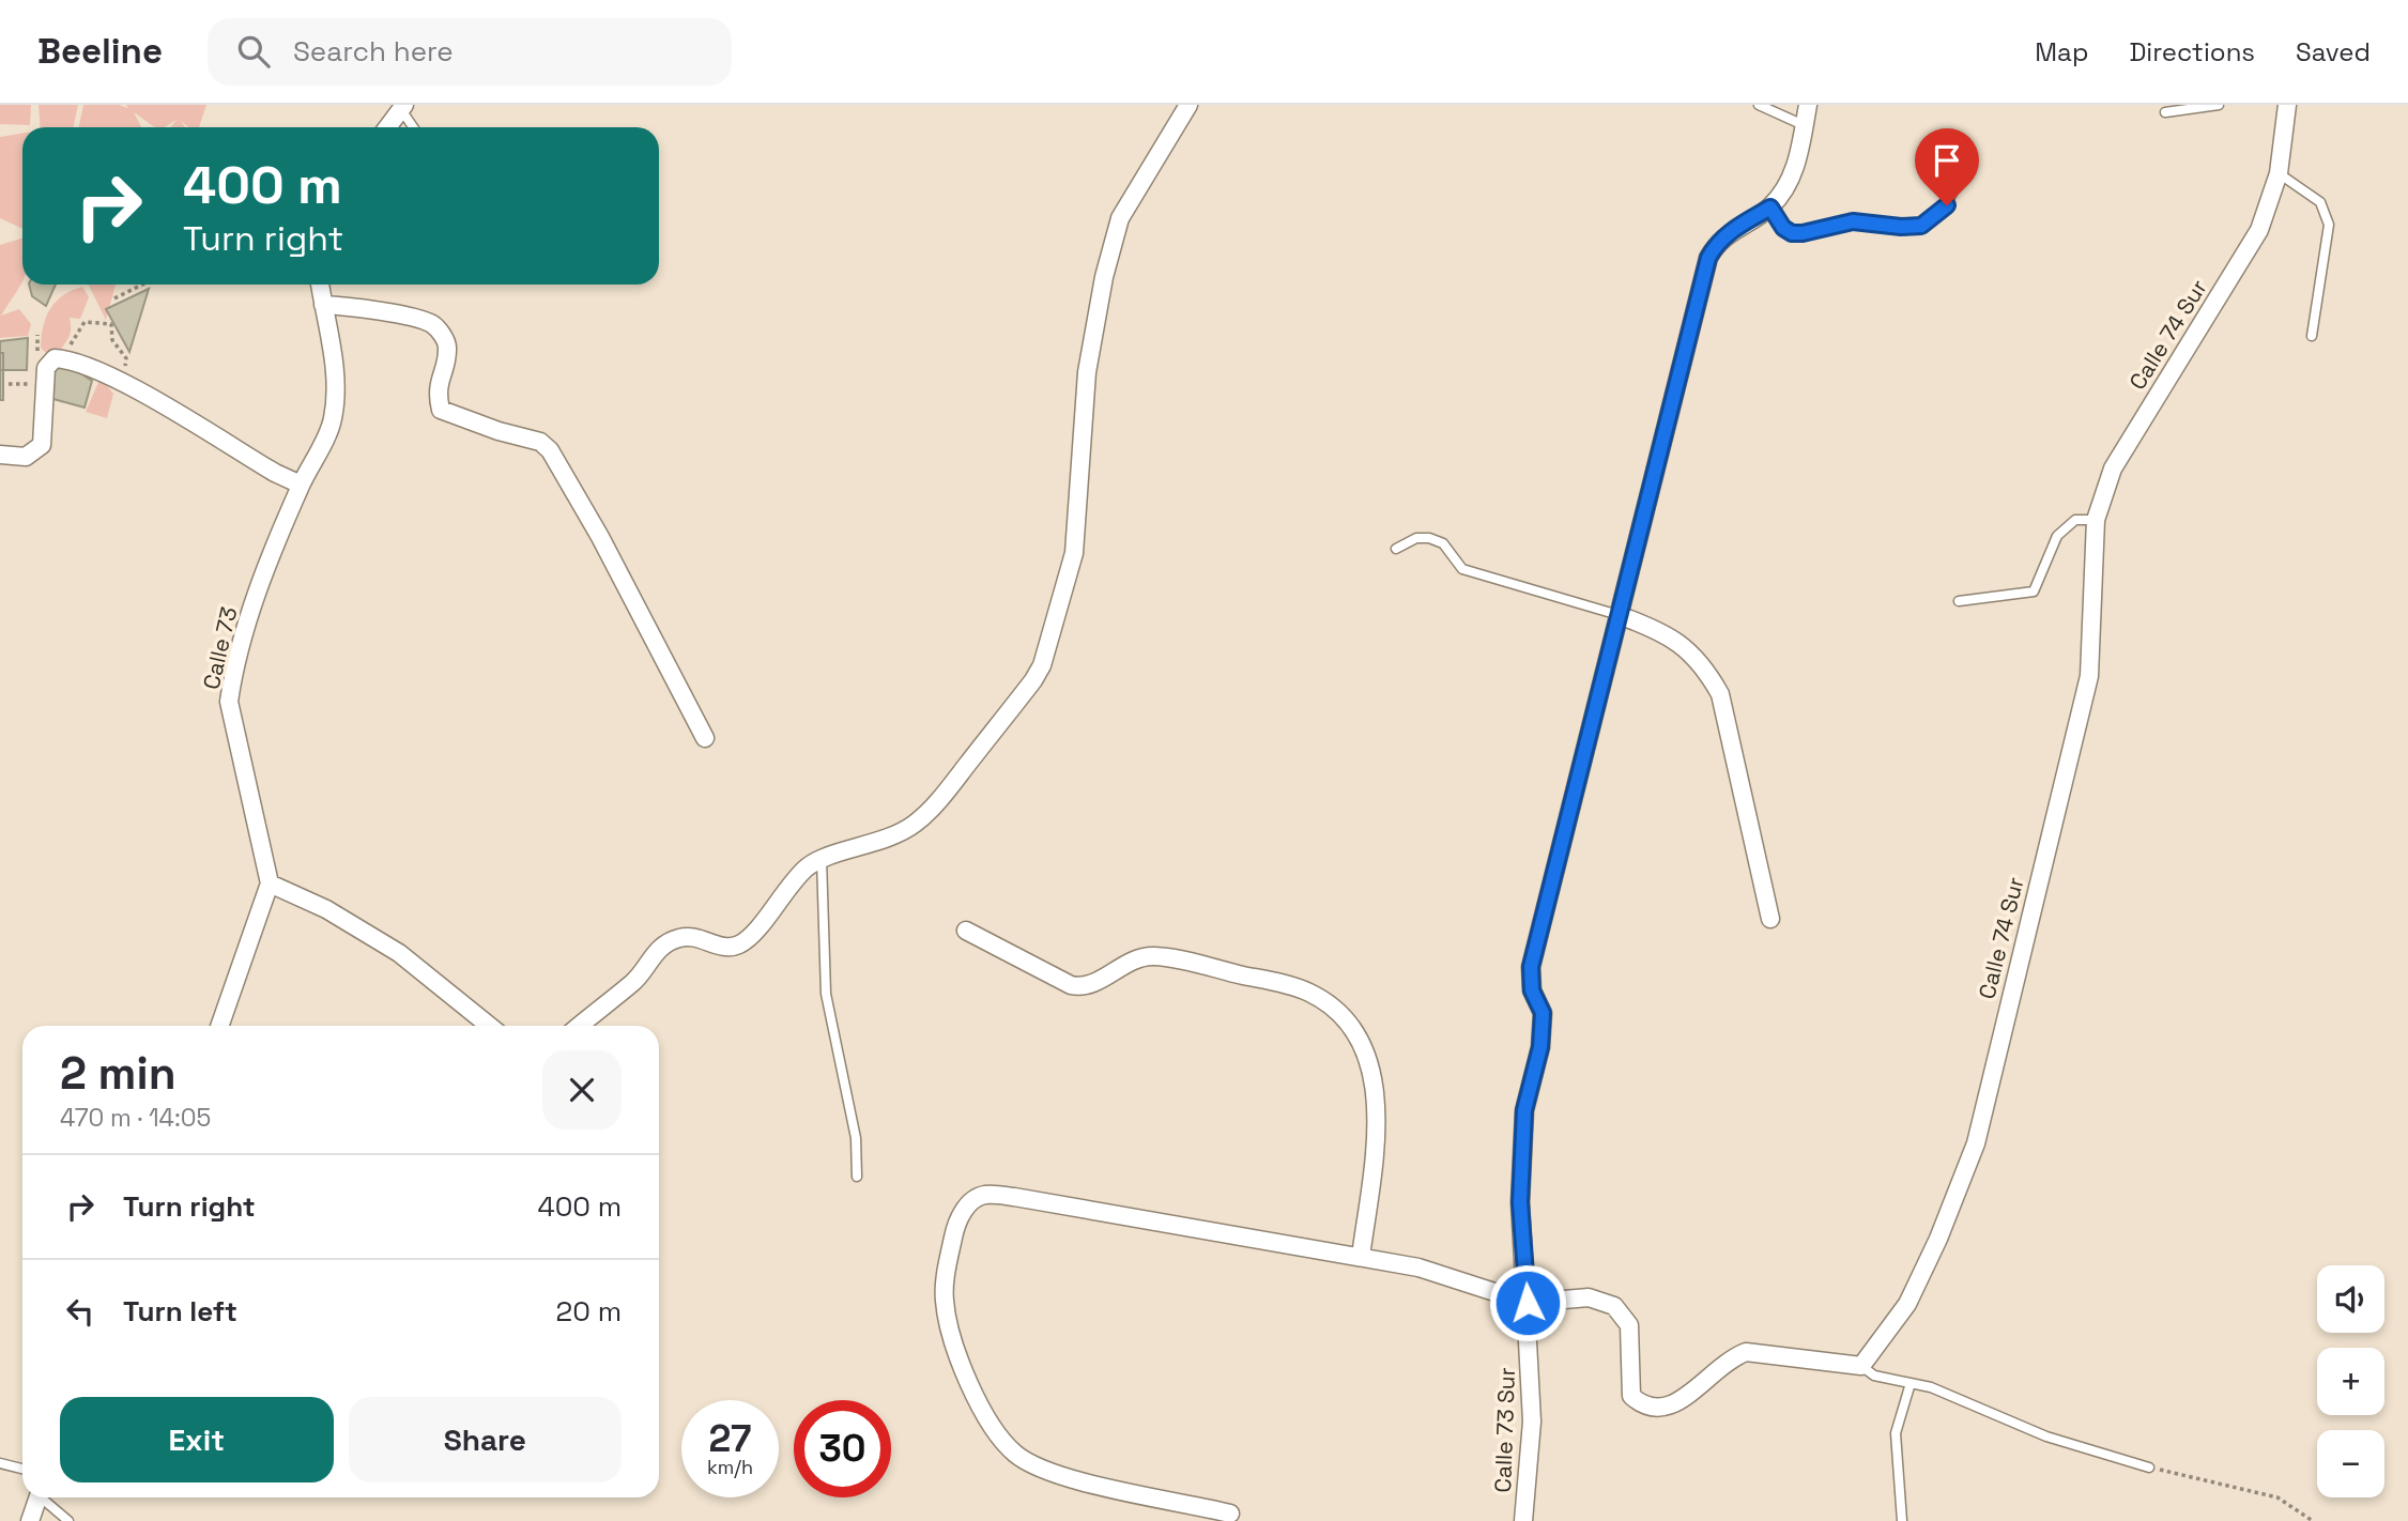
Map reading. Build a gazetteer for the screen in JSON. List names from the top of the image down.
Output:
{
  "streets": {
    "street": ["Calle 74 Sur", "Calle 73", "Calle 73 Sur"]
  },
  "page": {
    "header": "Beeline",
    "search": "Search here",
    "nav": ["Map", "Directions", "Saved"],
    "turn": ["400 m", "Turn right"],
    "heading": ["2 min", "470 m · 14:05"],
    "list": [
      {
        "name": "Turn right",
        "value": "400 m"
      },
      {
        "name": "Turn left",
        "value": "20 m"
      }
    ],
    "map_buttons": ["+", "−"],
    "buttons": ["Exit", "Share"],
    "speed": "27 km/h",
    "limit": "30"
  }
}
